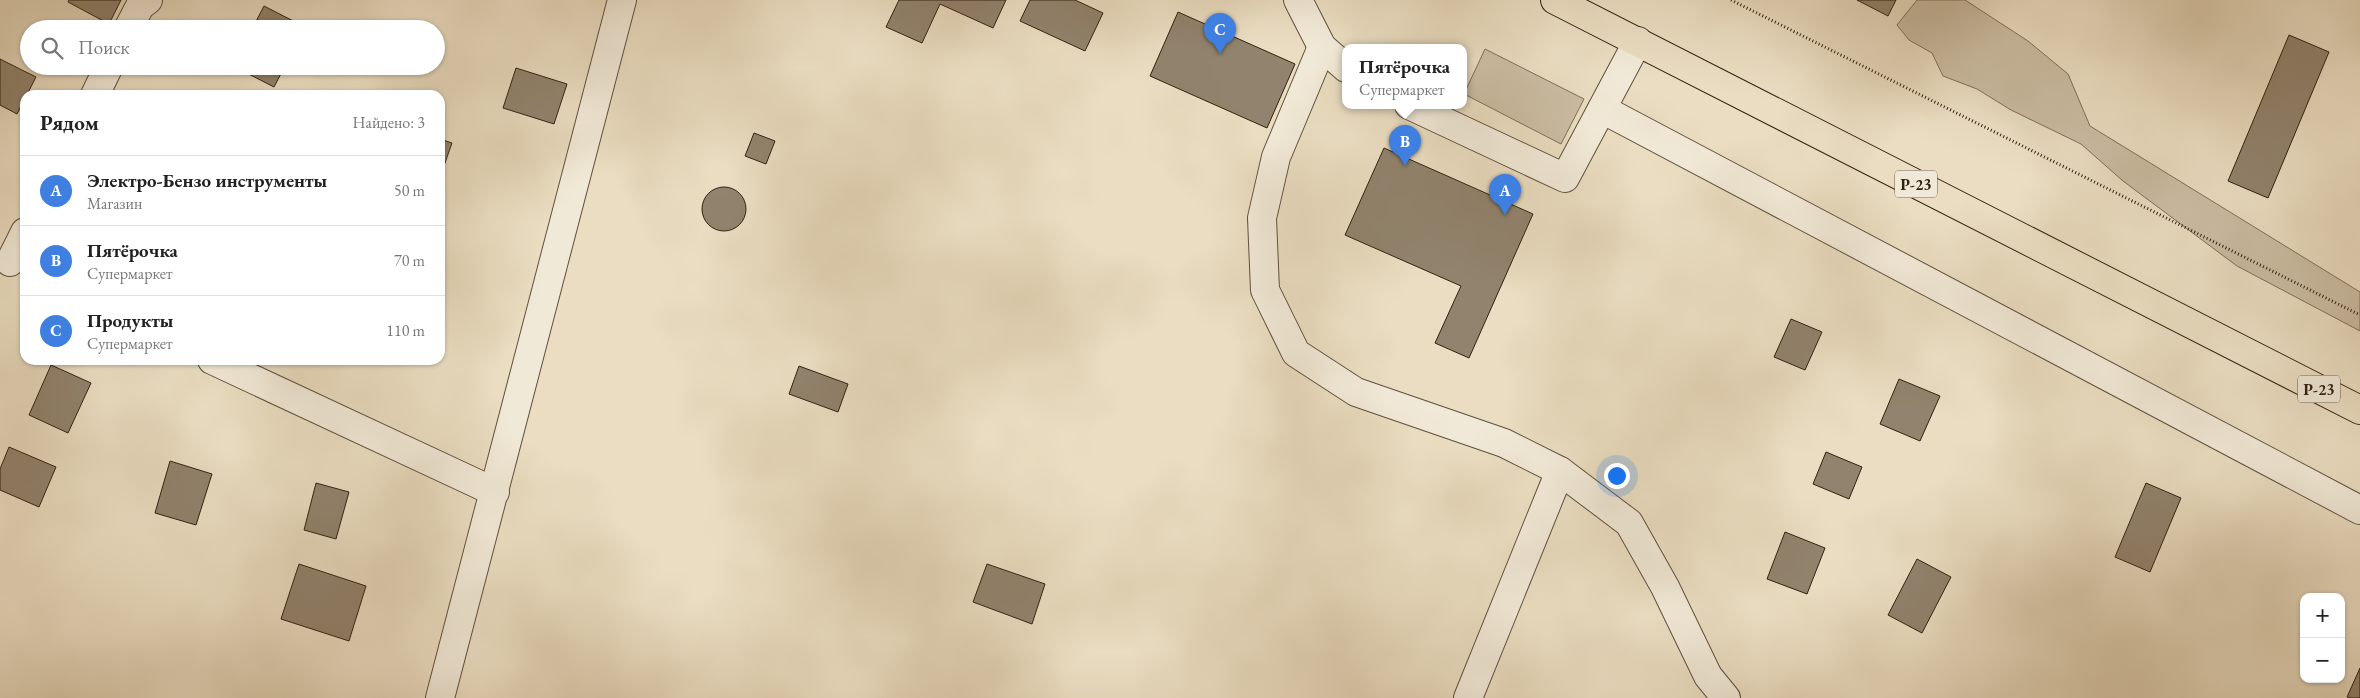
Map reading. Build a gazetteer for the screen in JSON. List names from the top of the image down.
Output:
{
  "streets": {
    "main road": ["Р-23"]
  },
  "page": {
    "pins": ["C", "B", "A"],
    "search": "Поиск",
    "popup": ["Пятёрочка", "Супермаркет"],
    "heading": ["Рядом", "Найдено: 3"],
    "list": [
      {
        "mark": "A",
        "name": "Электро-Бензо инструменты",
        "note": "Магазин",
        "value": "50 m"
      },
      {
        "mark": "B",
        "name": "Пятёрочка",
        "note": "Супермаркет",
        "value": "70 m"
      },
      {
        "mark": "C",
        "name": "Продукты",
        "note": "Супермаркет",
        "value": "110 m"
      }
    ],
    "map_buttons": ["+", "−"]
  }
}
